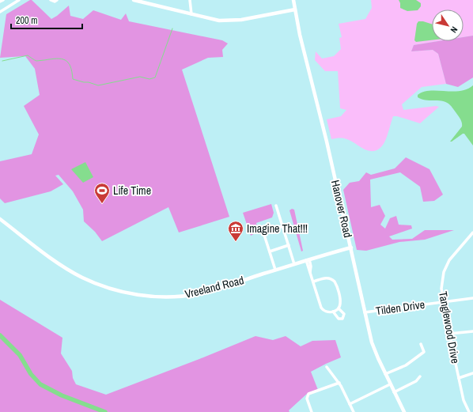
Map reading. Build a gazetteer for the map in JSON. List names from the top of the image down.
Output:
{
  "streets": {
    "street": [
      "Hanover Road",
      "Vreeland Road",
      "Tilden Drive",
      "Tanglewood Drive"
    ]
  },
  "crossings": [
    ["Hanover Road", "Vreeland Road"],
    ["Hanover Road", "Tilden Drive"],
    ["Tilden Drive", "Tanglewood Drive"]
  ],
  "places": {
    "sports": ["Life Time"],
    "museum": ["Imagine That!!!"]
  },
  "scale_bar": "200 m",
  "north": "bottom right"
}
